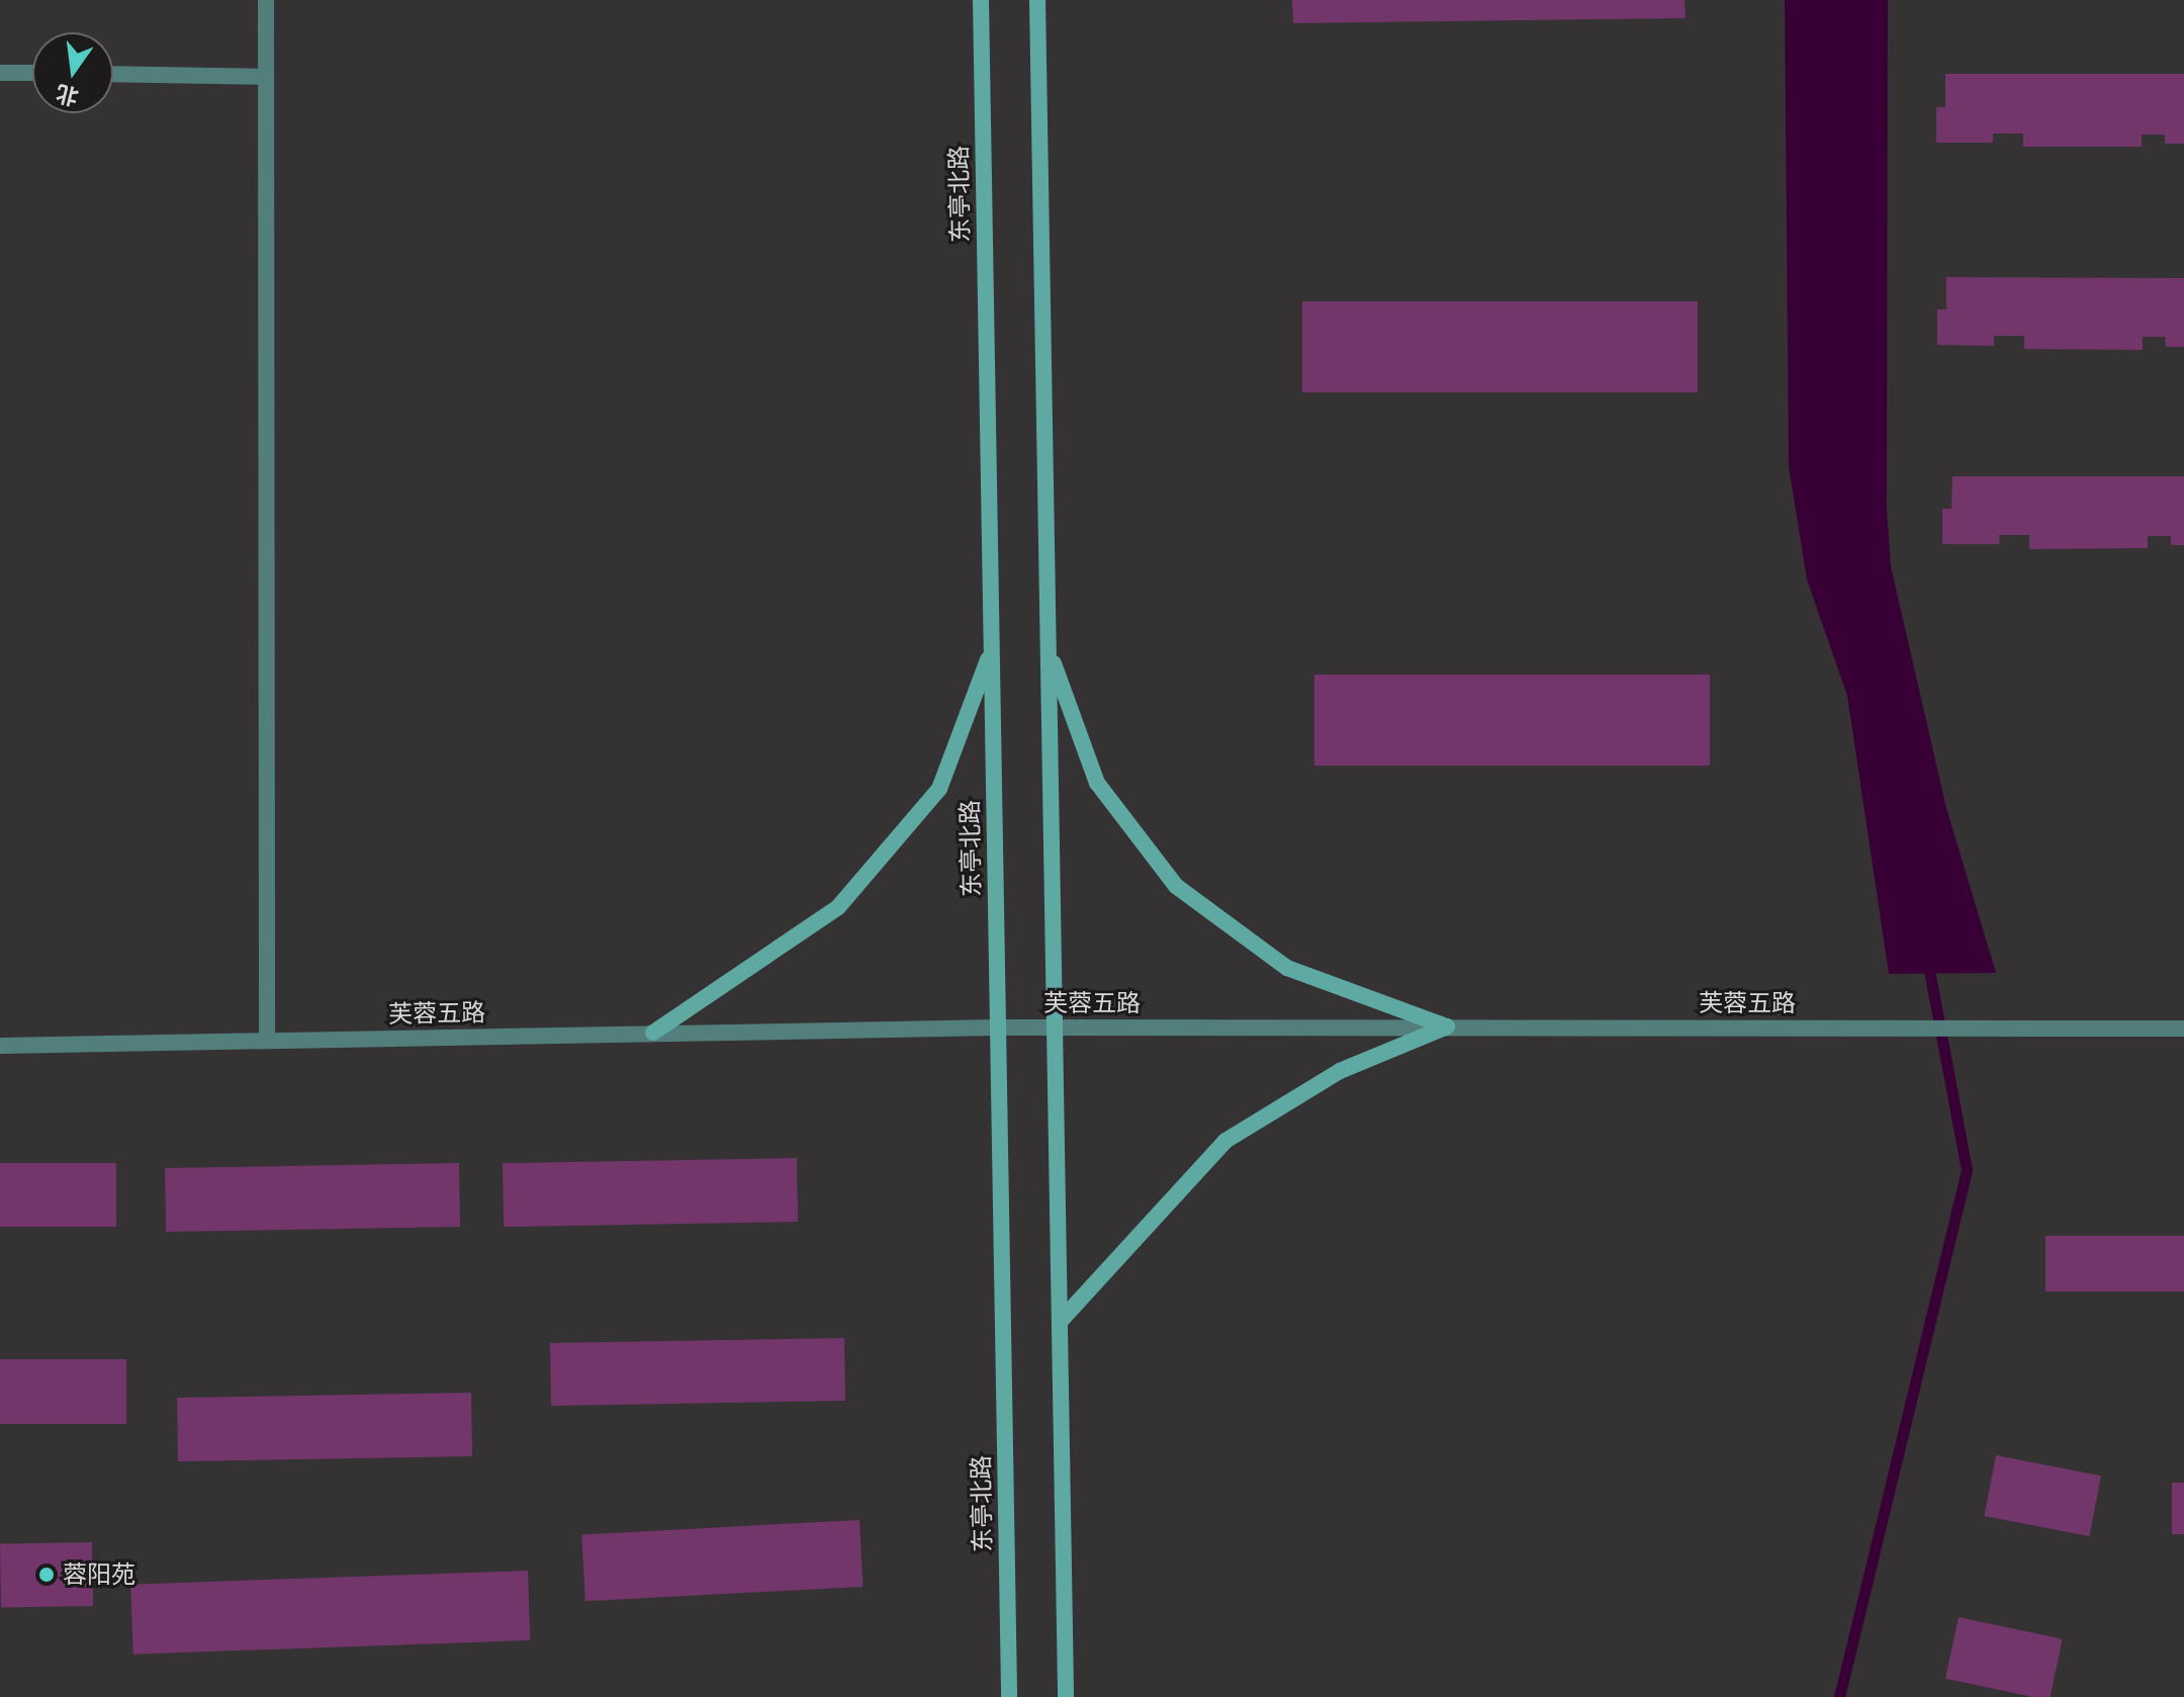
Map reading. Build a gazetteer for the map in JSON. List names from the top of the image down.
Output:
{
  "streets": {
    "main road": ["东亭北路"],
    "street": ["芙蓉五路"]
  },
  "crossings": [
    ["东亭北路", "芙蓉五路"]
  ],
  "places": ["蓉阳苑"],
  "north": "bottom"
}
